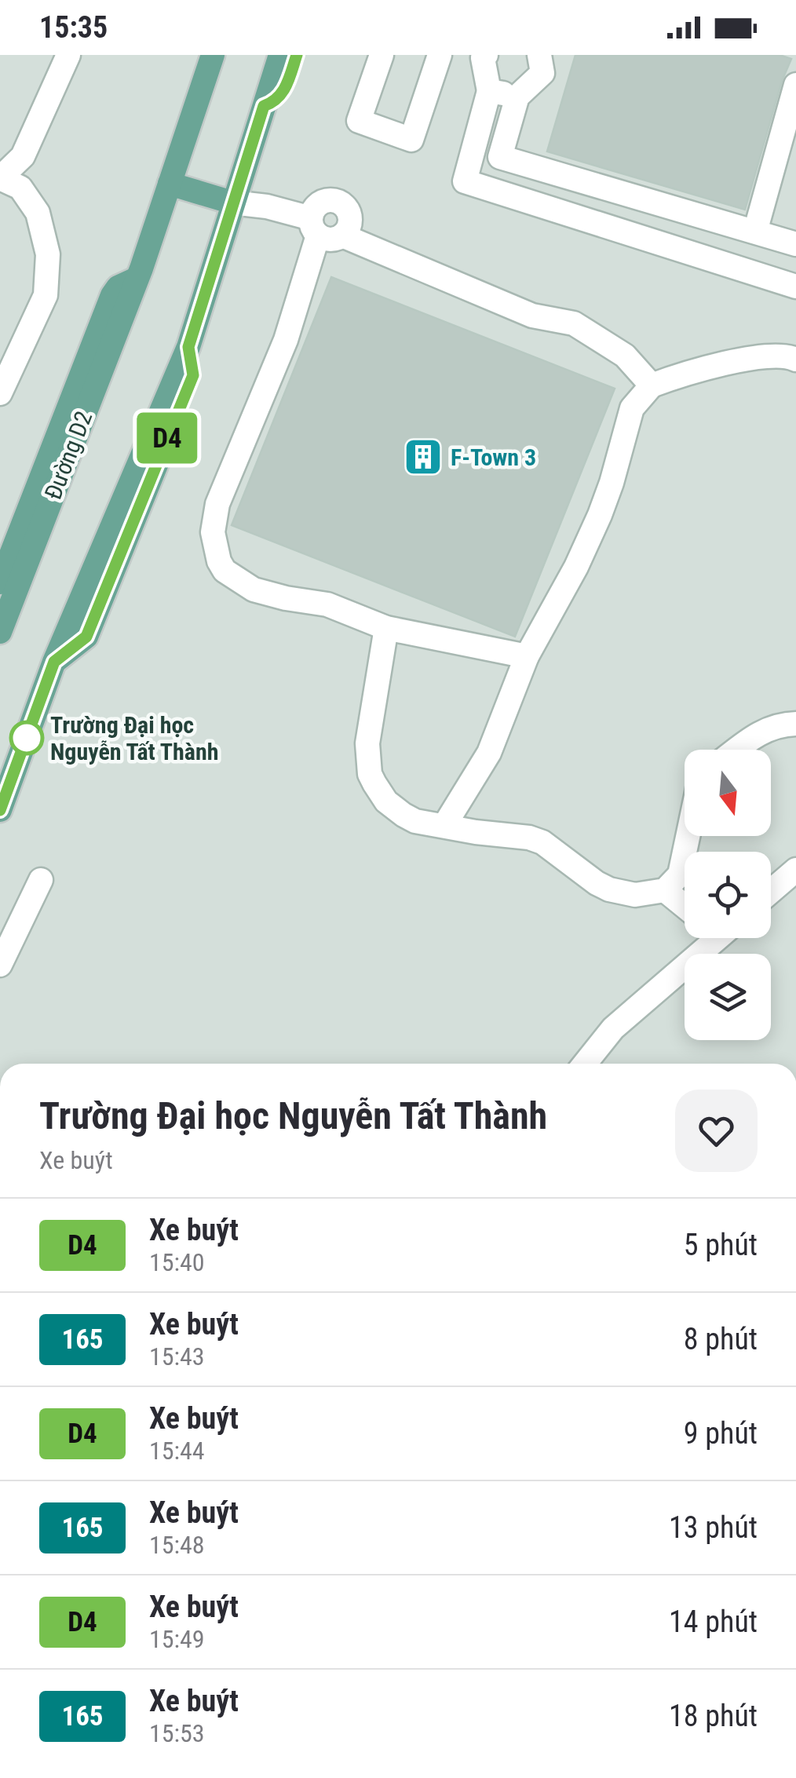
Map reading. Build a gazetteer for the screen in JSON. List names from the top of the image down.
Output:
{
  "streets": {
    "main road": ["Đường D2"]
  },
  "places": {
    "building": ["F-Town 3"],
    "other": ["Trường Đại học Nguyễn Tất Thành"]
  },
  "lines": ["bus line D4"],
  "north": "bottom",
  "page": {
    "status": "15:35",
    "on_map": "D4",
    "heading": ["Trường Đại học Nguyễn Tất Thành", "Xe buýt"],
    "list": [
      {
        "mark": "D4",
        "name": "Xe buýt",
        "note": "15:40",
        "value": "5 phút"
      },
      {
        "mark": "165",
        "name": "Xe buýt",
        "note": "15:43",
        "value": "8 phút"
      },
      {
        "mark": "D4",
        "name": "Xe buýt",
        "note": "15:44",
        "value": "9 phút"
      },
      {
        "mark": "165",
        "name": "Xe buýt",
        "note": "15:48",
        "value": "13 phút"
      },
      {
        "mark": "D4",
        "name": "Xe buýt",
        "note": "15:49",
        "value": "14 phút"
      },
      {
        "mark": "165",
        "name": "Xe buýt",
        "note": "15:53",
        "value": "18 phút"
      }
    ]
  }
}
